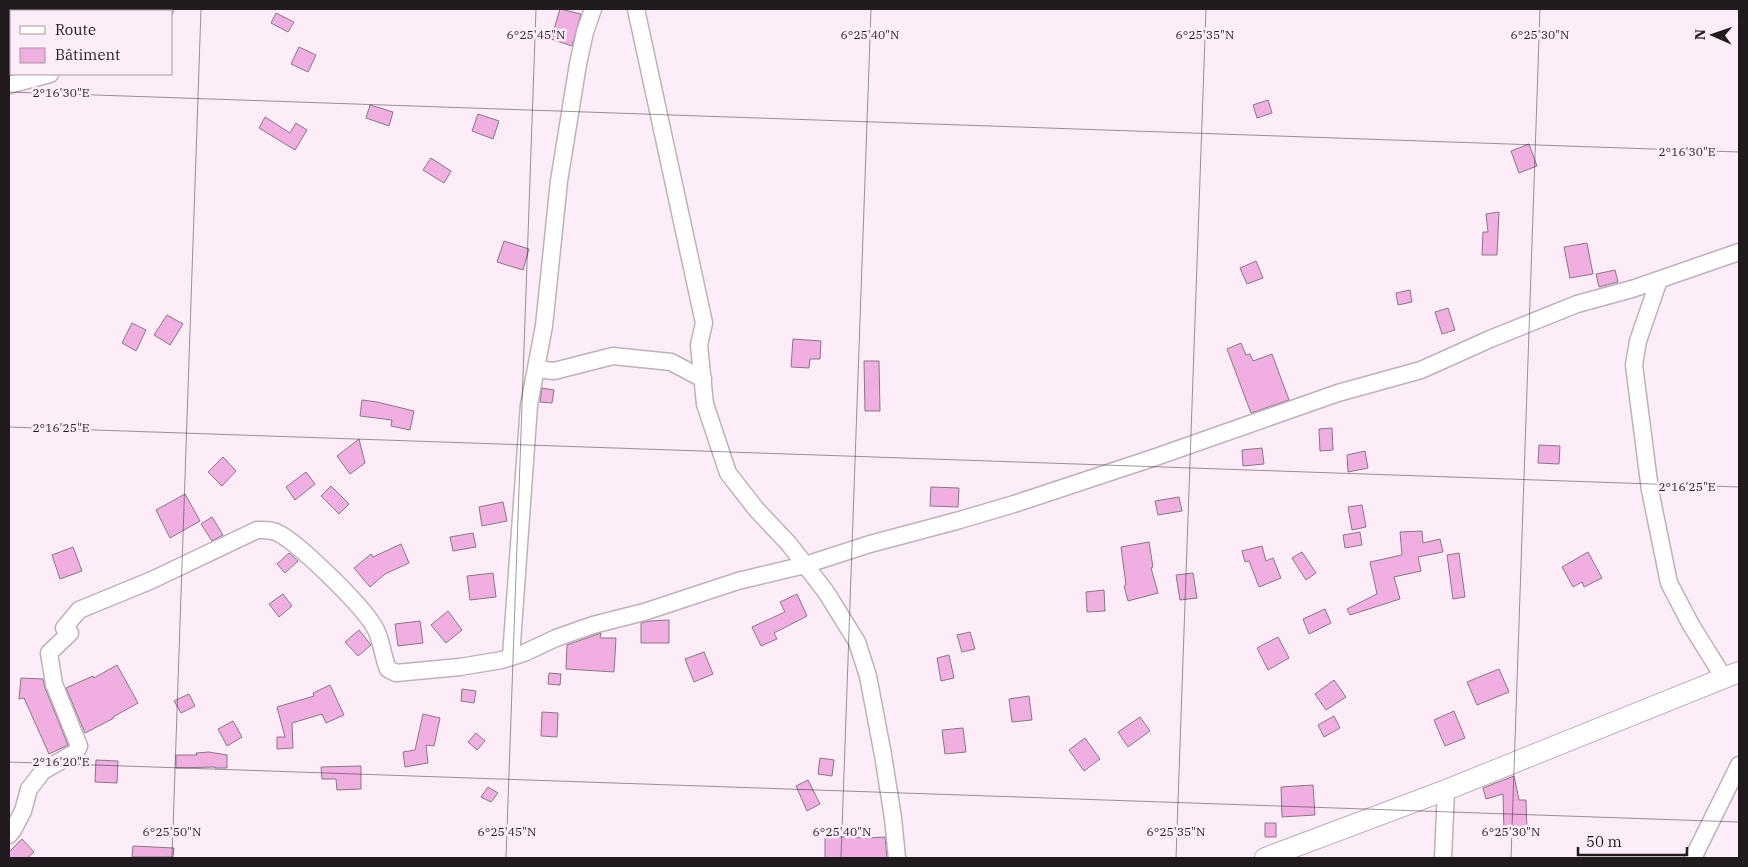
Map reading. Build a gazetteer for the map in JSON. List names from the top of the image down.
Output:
{
  "legend": ["Route", "Bâtiment"],
  "scale_bar": "50 m",
  "north": "left",
  "coordinates": [
    "6°25'45\"N",
    "6°25'40\"N",
    "6°25'35\"N",
    "6°25'30\"N",
    "2°16'30\"E",
    "2°16'25\"E",
    "2°16'20\"E",
    "6°25'50\"N"
  ]
}
